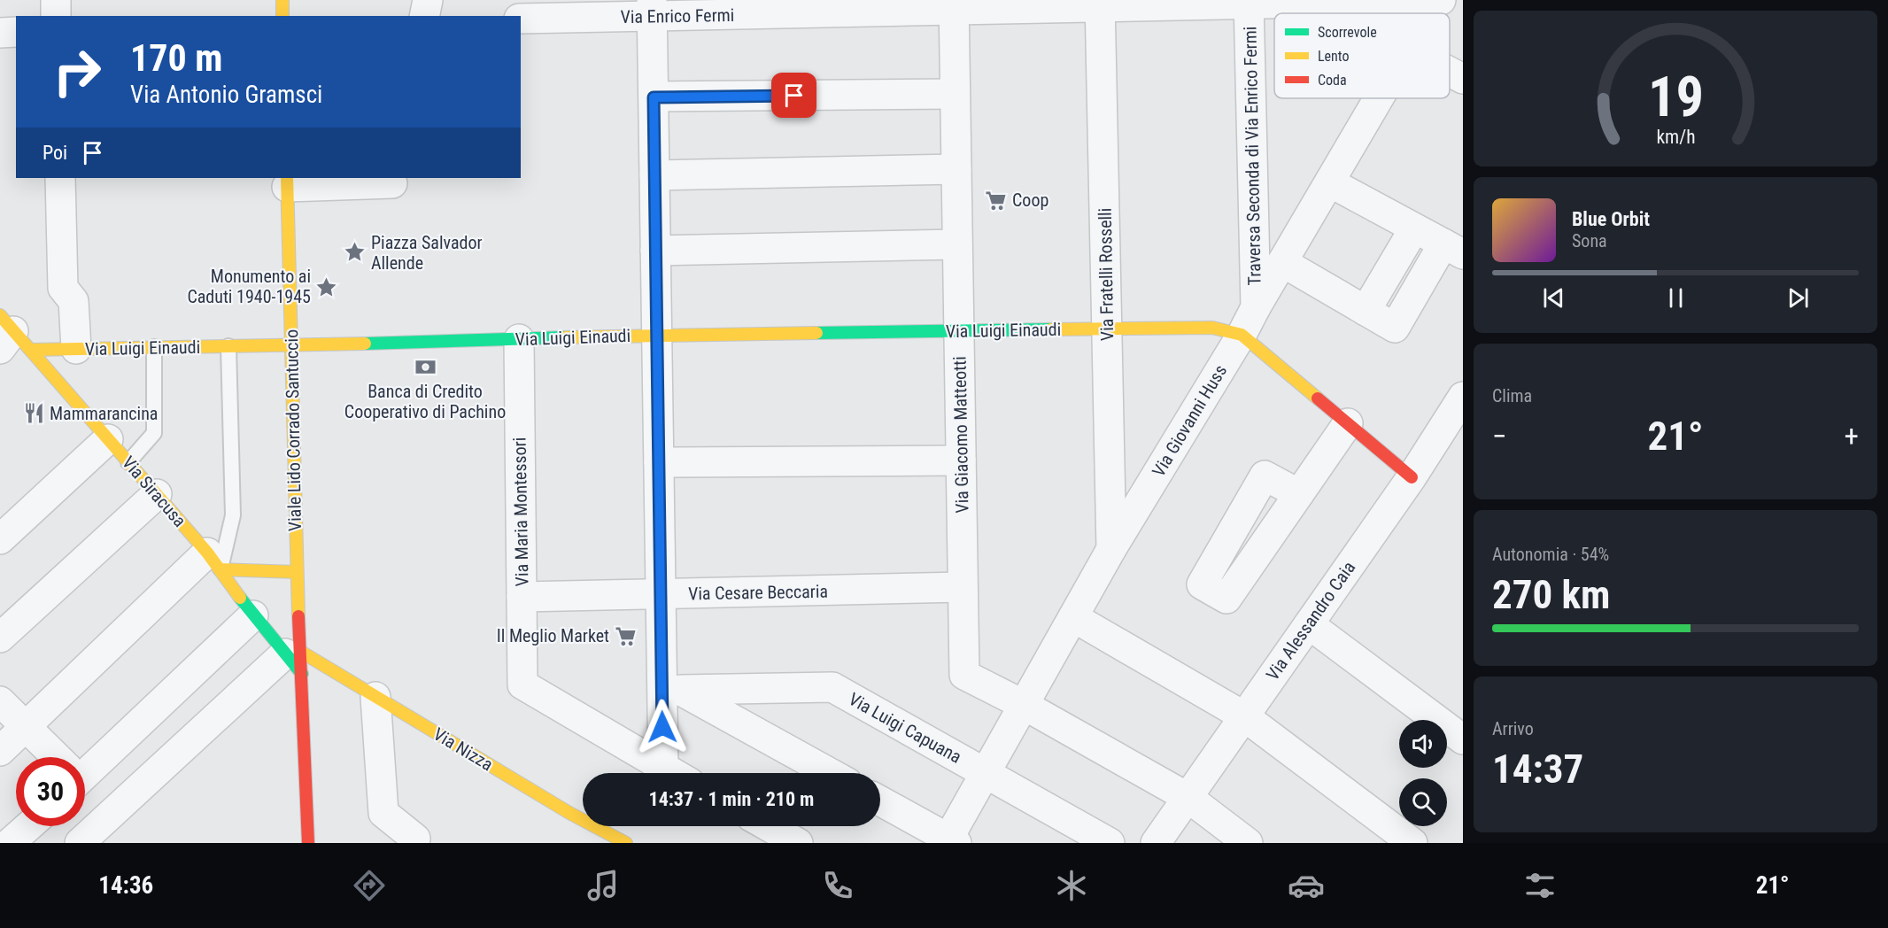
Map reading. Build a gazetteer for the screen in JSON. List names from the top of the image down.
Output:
{
  "streets": {
    "street": [
      "Via Enrico Fermi",
      "Traversa Seconda di Via Enrico Fermi",
      "Via Fratelli Rosselli",
      "Via Luigi Einaudi",
      "Via Giovanni Huss",
      "Viale Lido Corrado Santuccio",
      "Via Giacomo Matteotti",
      "Via Siracusa",
      "Via Maria Montessori",
      "Via Cesare Beccaria",
      "Via Alessandro Caia",
      "Via Luigi Capuana",
      "Via Nizza"
    ]
  },
  "crossings": [
    ["Via Enrico Fermi", "Traversa Seconda di Via Enrico Fermi"],
    ["Via Enrico Fermi", "Via Fratelli Rosselli"],
    ["Via Enrico Fermi", "Via Giovanni Huss"],
    ["Via Enrico Fermi", "Via Giacomo Matteotti"],
    ["Traversa Seconda di Via Enrico Fermi", "Via Giovanni Huss"],
    ["Via Fratelli Rosselli", "Via Luigi Einaudi"],
    ["Via Fratelli Rosselli", "Via Giovanni Huss"],
    ["Via Luigi Einaudi", "Via Giovanni Huss"],
    ["Via Luigi Einaudi", "Viale Lido Corrado Santuccio"],
    ["Via Luigi Einaudi", "Via Giacomo Matteotti"],
    ["Via Luigi Einaudi", "Via Siracusa"],
    ["Via Luigi Einaudi", "Via Maria Montessori"],
    ["Via Giovanni Huss", "Via Giacomo Matteotti"],
    ["Via Giovanni Huss", "Via Luigi Capuana"],
    ["Viale Lido Corrado Santuccio", "Via Siracusa"],
    ["Viale Lido Corrado Santuccio", "Via Nizza"],
    ["Via Giacomo Matteotti", "Via Cesare Beccaria"],
    ["Via Siracusa", "Via Nizza"],
    ["Via Maria Montessori", "Via Cesare Beccaria"]
  ],
  "places": {
    "supermarket": ["Coop", "Il Meglio Market"],
    "place": ["Piazza Salvador Allende", "Monumento ai Caduti 1940-1945"],
    "bank": ["Banca di Credito Cooperativo di Pachino"],
    "restaurant": ["Mammarancina"]
  },
  "legend": ["Scorrevole", "Lento", "Coda"],
  "page": {
    "turn": ["170 m", "Via Antonio Gramsci"],
    "then": "Poi",
    "song": ["Blue Orbit", "Sona"],
    "tile": [
      "Clima",
      ["Autonomia · 54%", "270 km"],
      ["Arrivo", "14:37"]
    ],
    "heat": ["−", "21°", "+"],
    "limit": "30",
    "trip": "14:37 · 1 min · 210 m",
    "tabs": ["14:36", "21°"],
    "gauge": ["19", "km/h"]
  }
}
